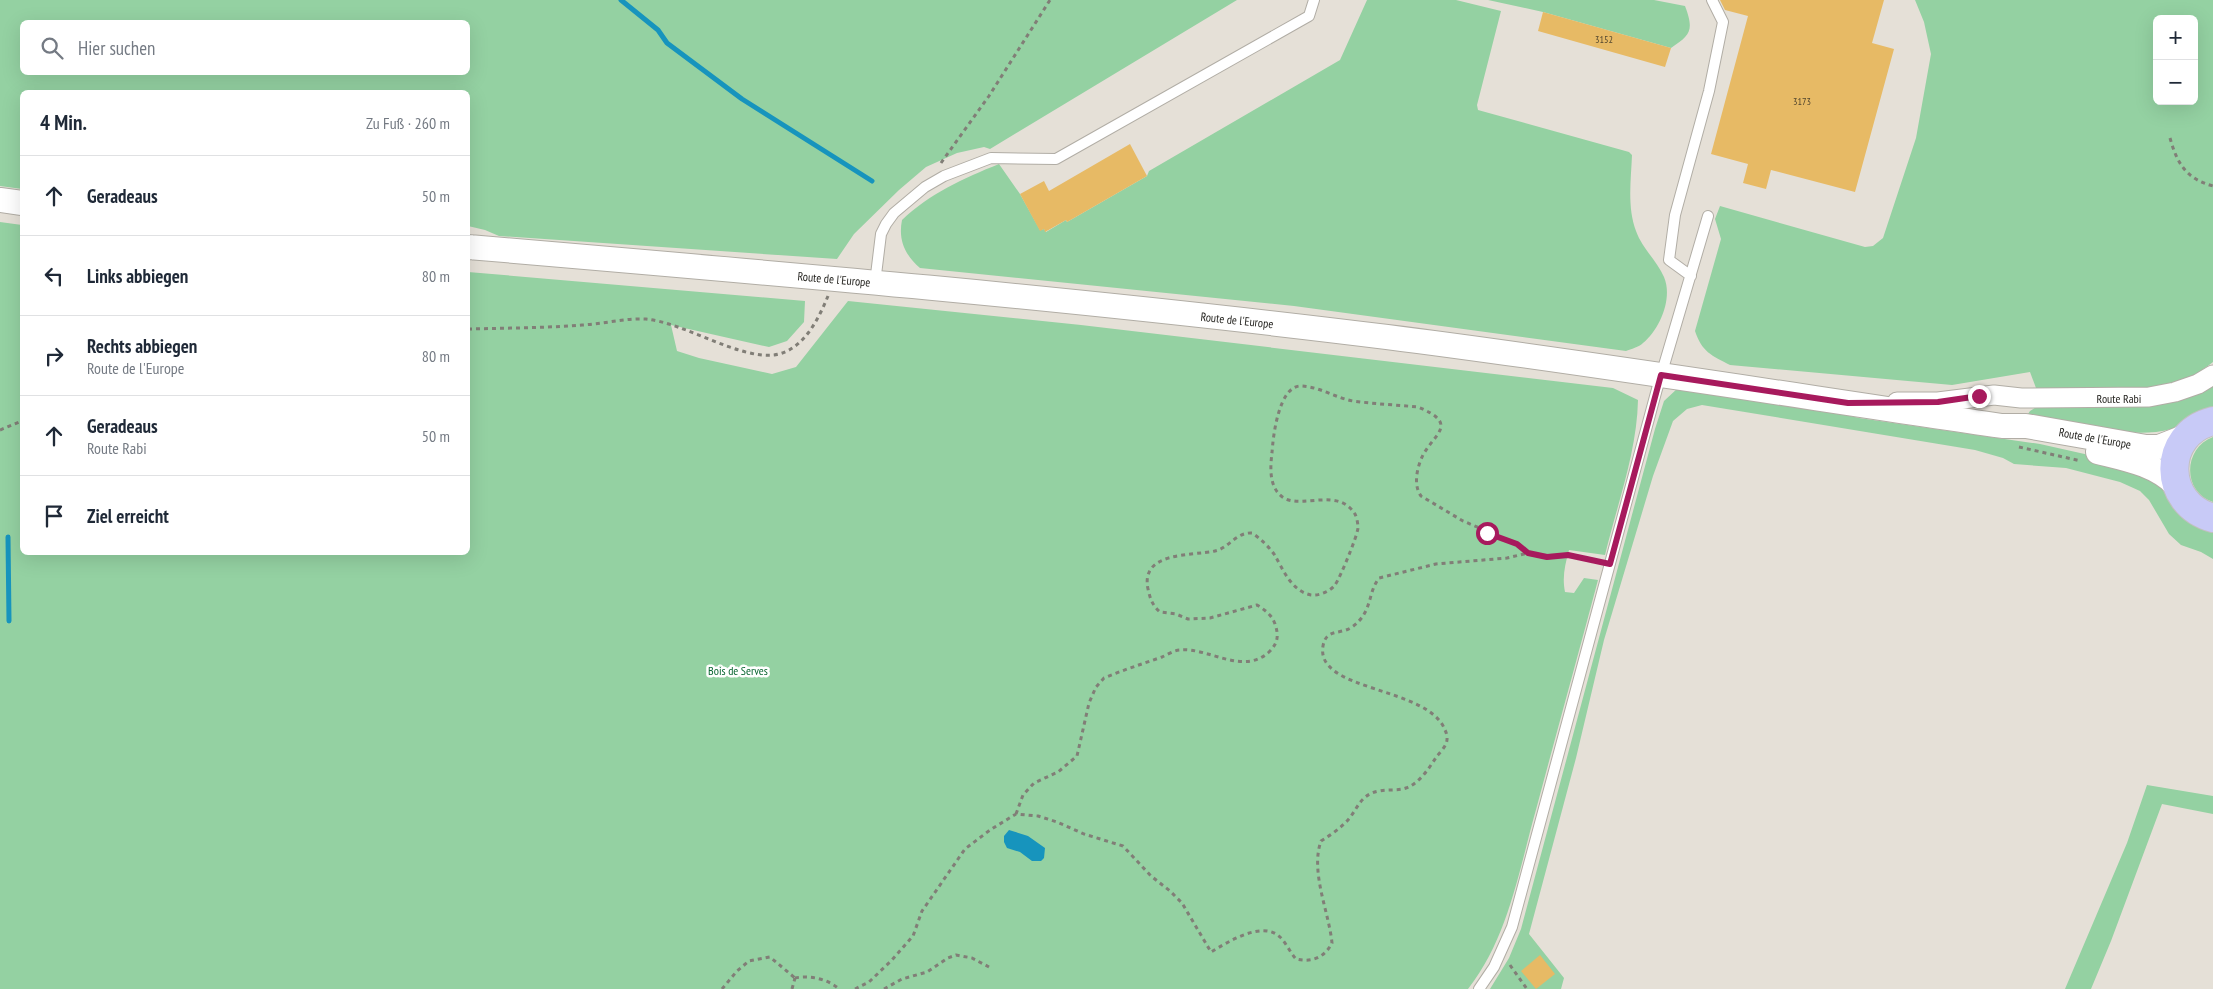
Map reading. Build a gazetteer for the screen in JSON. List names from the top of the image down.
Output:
{
  "streets": {
    "street": ["Route de l'Europe", "Route Rabi"]
  },
  "crossings": [
    ["Route de l'Europe", "Route Rabi"]
  ],
  "parks": ["Bois de Serves"],
  "house_numbers": ["3152", "3173"],
  "page": {
    "map_buttons": ["+", "−"],
    "search": "Hier suchen",
    "heading": ["4 Min.", "Zu Fuß · 260 m"],
    "list": [
      ["Geradeaus", "50 m"],
      ["Links abbiegen", "80 m"],
      ["Rechts abbiegen", "Route de l'Europe", "80 m"],
      ["Geradeaus", "Route Rabi", "50 m"],
      "Ziel erreicht"
    ]
  }
}
